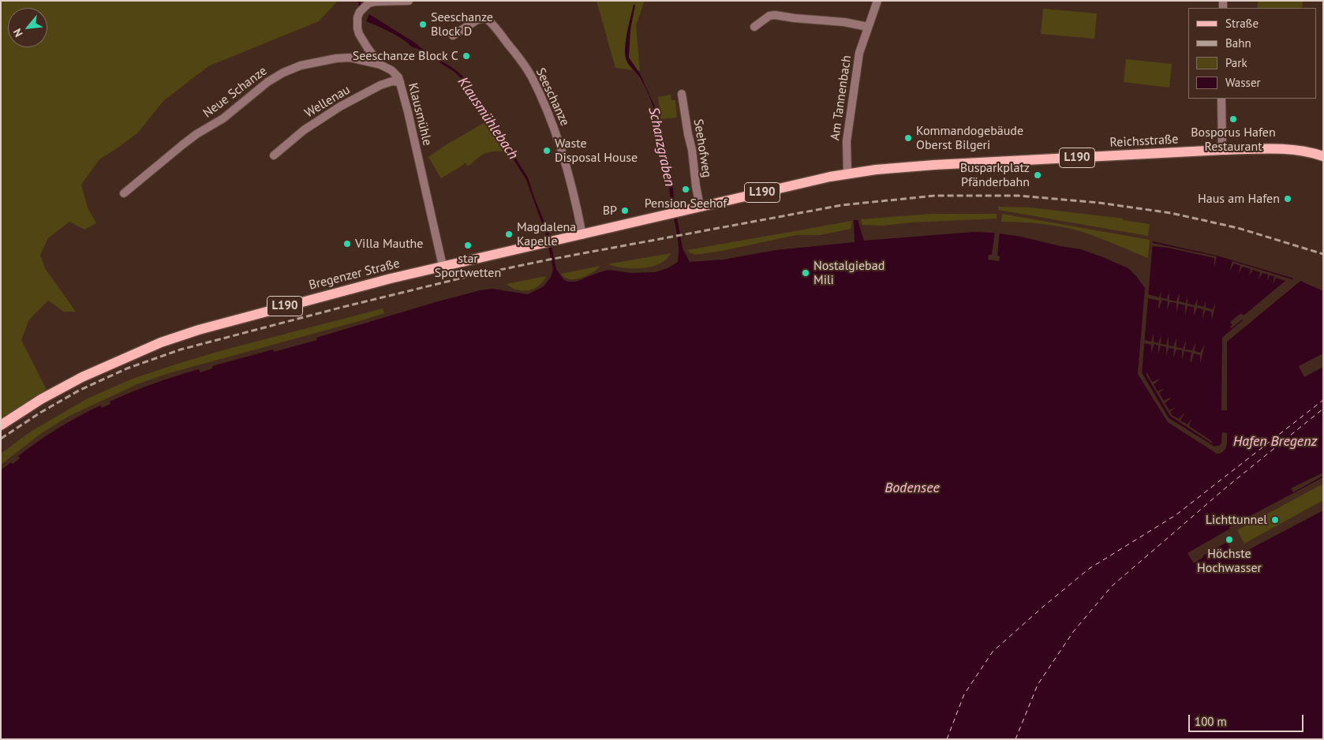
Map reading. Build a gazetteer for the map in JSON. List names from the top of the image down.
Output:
{
  "streets": {
    "main road": ["Reichsstraße", "L190", "Bregenzer Straße"],
    "street": [
      "Neue Schanze",
      "Seeschanze",
      "Am Tannenbach",
      "Wellenau",
      "Klausmühle",
      "Seehofweg"
    ]
  },
  "crossings": [
    ["Neue Schanze", "Klausmühle"],
    ["Seeschanze", "Bregenzer Straße"],
    ["Am Tannenbach", "Reichsstraße"],
    ["Am Tannenbach", "Bregenzer Straße"],
    ["Wellenau", "Klausmühle"],
    ["Klausmühle", "Bregenzer Straße"],
    ["Reichsstraße", "Bregenzer Straße"],
    ["Seehofweg", "Bregenzer Straße"]
  ],
  "water": [
    "Klausmühlebach",
    "Schanzgraben",
    "Hafen Bregenz",
    "Bodensee"
  ],
  "places": [
    "Seeschanze Block D",
    "Seeschanze Block C",
    "Bosporus Hafen Restaurant",
    "Kommandogebäude Oberst Bilgeri",
    "Waste Disposal House",
    "Busparkplatz Pfänderbahn",
    "Pension Seehof",
    "Haus am Hafen",
    "BP",
    "Magdalena Kapelle",
    "Villa Mauthe",
    "star Sportwetten",
    "Nostalgiebad Mili",
    "Lichttunnel",
    "Höchste Hochwasser"
  ],
  "legend": [
    "Straße",
    "Bahn",
    "Park",
    "Wasser"
  ],
  "scale_bar": "100 m",
  "north": "bottom left"
}
